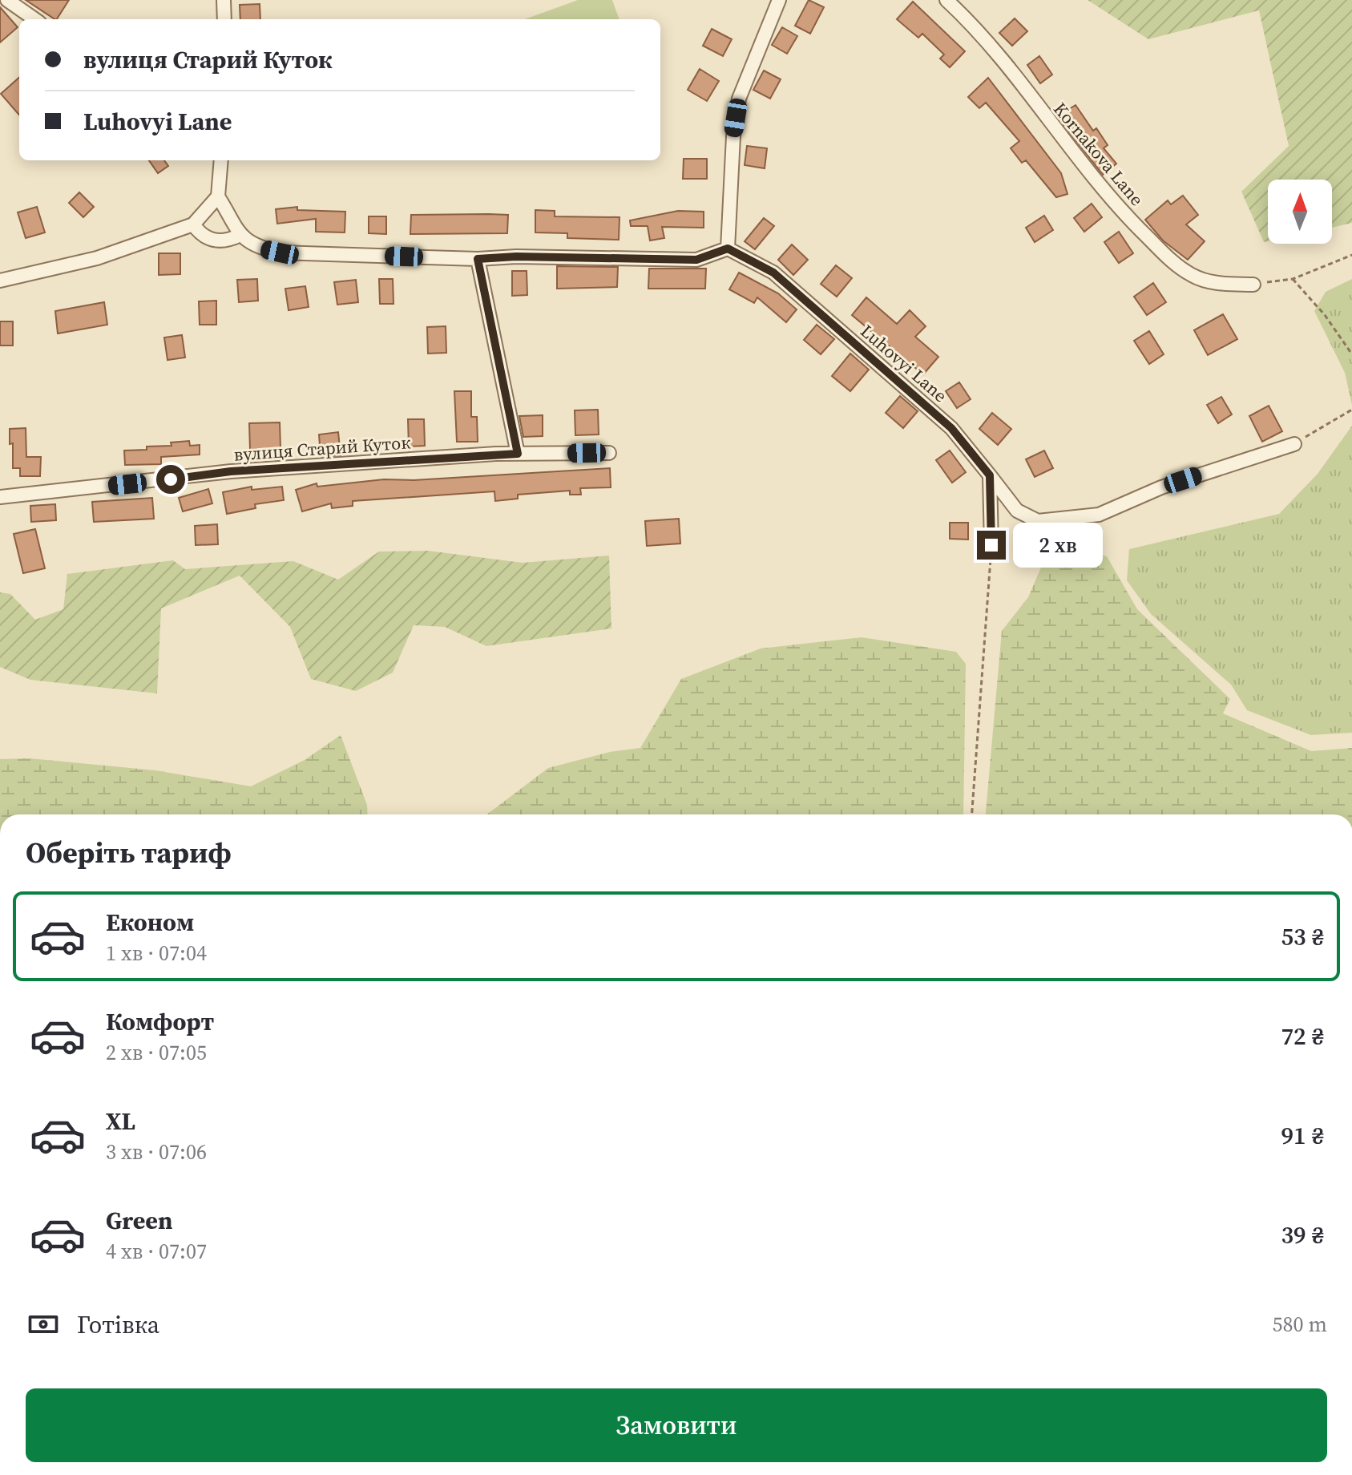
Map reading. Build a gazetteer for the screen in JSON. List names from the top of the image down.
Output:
{
  "streets": {
    "street": ["Kornakova Lane", "Luhovyi Lane", "вулиця Старий Куток"]
  },
  "north": "top",
  "page": {
    "banner": ["вулиця Старий Куток", "Luhovyi Lane"],
    "bubble": "2 хв",
    "heading": "Оберіть тариф",
    "list": [
      {
        "name": "Економ",
        "note": "1 хв · 07:04",
        "value": "53 ₴"
      },
      {
        "name": "Комфорт",
        "note": "2 хв · 07:05",
        "value": "72 ₴"
      },
      {
        "name": "XL",
        "note": "3 хв · 07:06",
        "value": "91 ₴"
      },
      {
        "name": "Green",
        "note": "4 хв · 07:07",
        "value": "39 ₴"
      }
    ],
    "pay": ["Готівка", "580 m"],
    "buttons": "Замовити"
  }
}
